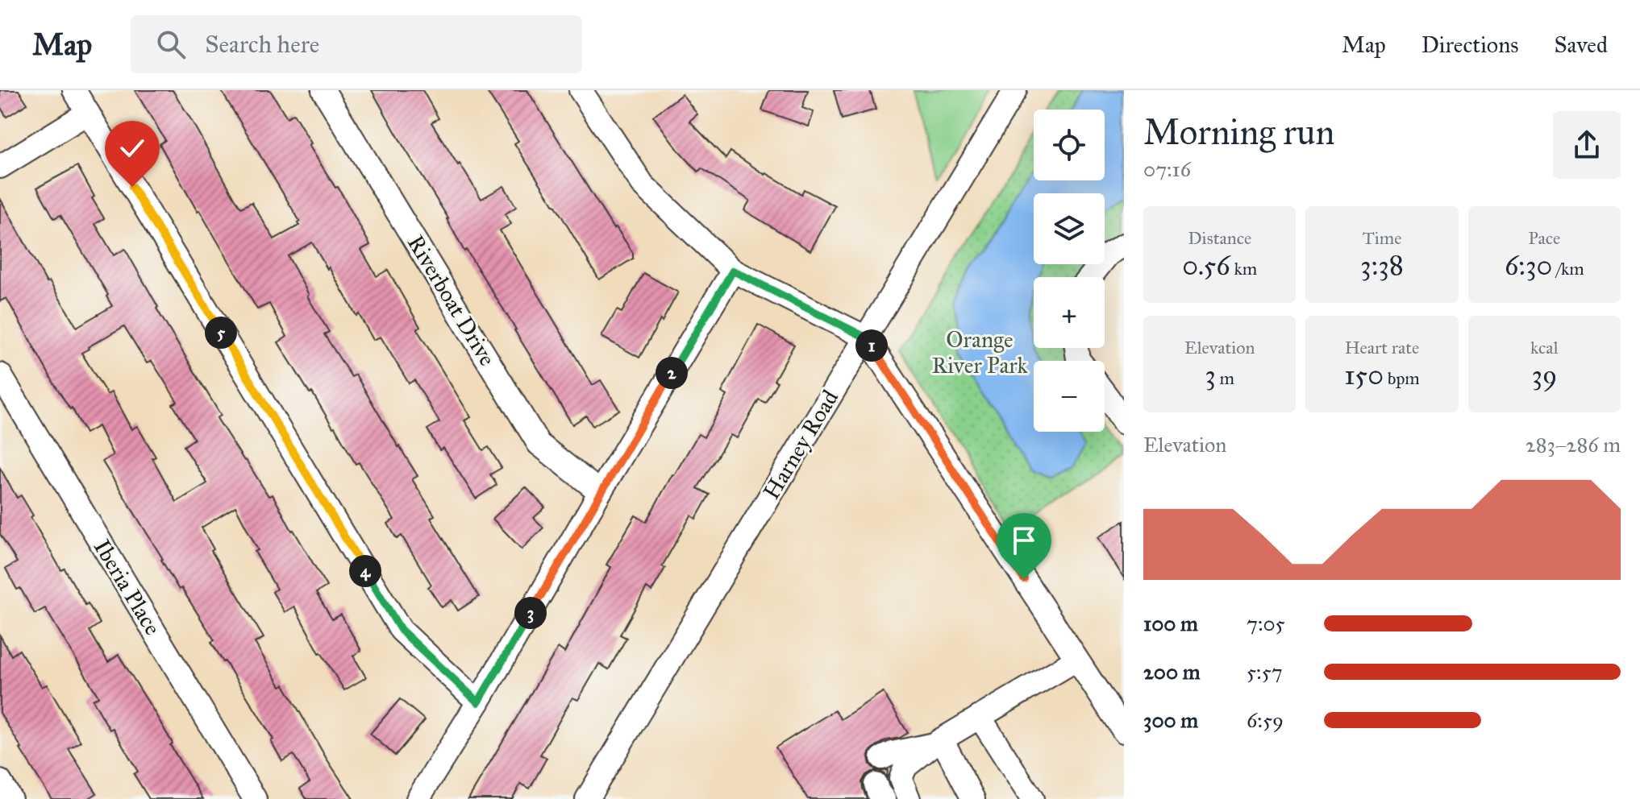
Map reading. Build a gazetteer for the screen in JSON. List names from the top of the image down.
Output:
{
  "streets": {
    "street": ["Riverboat Drive", "Harney Road", "Iberia Place"]
  },
  "parks": ["Orange River Park"],
  "page": {
    "header": "Map",
    "search": "Search here",
    "nav": ["Map", "Directions", "Saved"],
    "heading": ["Morning run", "07:16"],
    "map_buttons": ["+", "−"],
    "stats": [
      ["Distance", "0.56 km"],
      ["Time", "3:38"],
      ["Pace", "6:30 /km"],
      ["Elevation", "3 m"],
      ["Heart rate", "150 bpm"],
      ["kcal", "39"]
    ],
    "pins": [
      "5",
      "1",
      "2",
      "4",
      "3"
    ],
    "chart": ["Elevation", "283–286 m"],
    "list": [
      {
        "name": "100 m",
        "note": "7:05"
      },
      {
        "name": "200 m",
        "note": "5:57"
      },
      {
        "name": "300 m",
        "note": "6:59"
      }
    ]
  }
}
